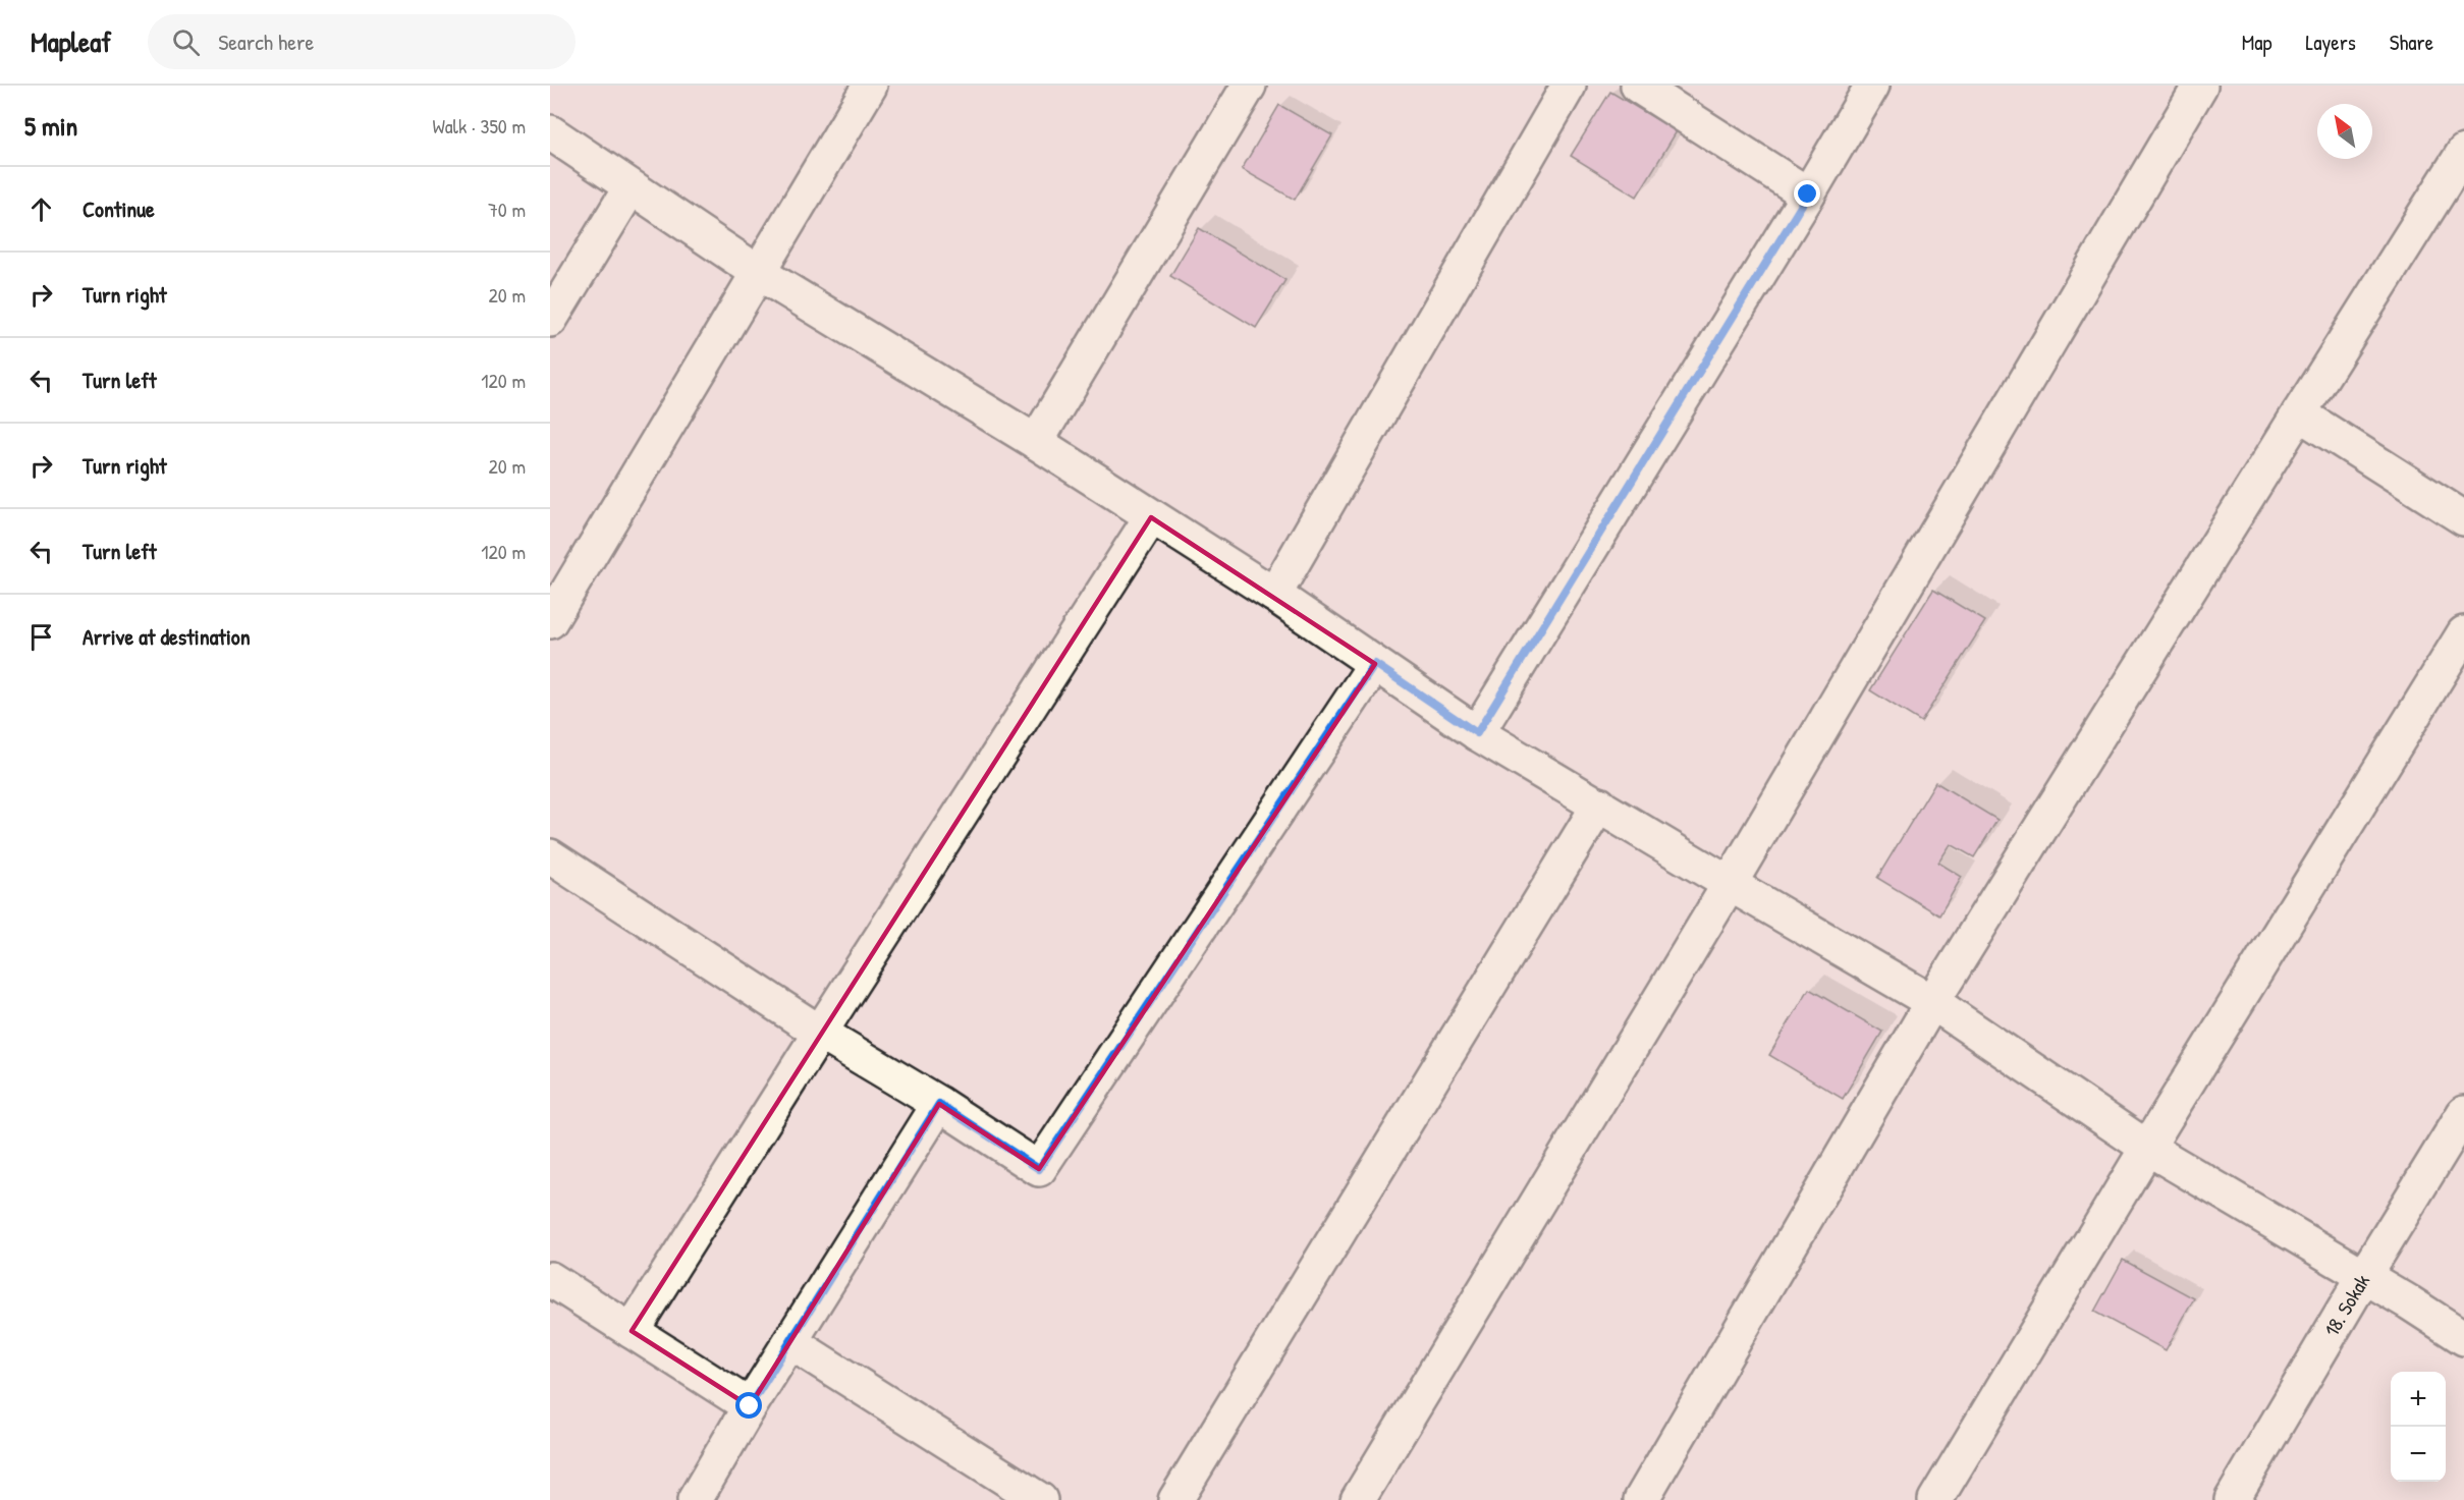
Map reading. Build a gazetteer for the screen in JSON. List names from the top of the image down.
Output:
{
  "streets": {
    "street": ["18. Sokak"]
  },
  "north": "top left",
  "page": {
    "header": "Mapleaf",
    "search": "Search here",
    "nav": ["Map", "Layers", "Share"],
    "heading": ["5 min", "Walk · 350 m"],
    "list": [
      ["Continue", "70 m"],
      ["Turn right", "20 m"],
      ["Turn left", "120 m"],
      ["Turn right", "20 m"],
      ["Turn left", "120 m"],
      "Arrive at destination"
    ],
    "map_buttons": ["+", "−"]
  }
}
